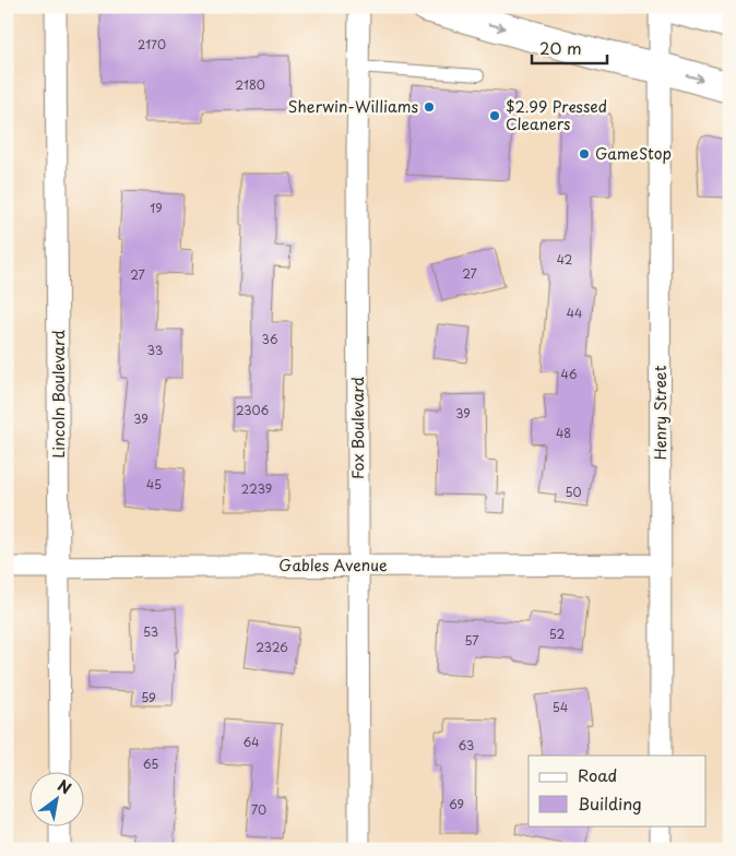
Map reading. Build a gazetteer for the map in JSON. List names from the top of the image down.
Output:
{
  "streets": {
    "street": [
      "Lincoln Boulevard",
      "Henry Street",
      "Fox Boulevard",
      "Gables Avenue"
    ]
  },
  "crossings": [
    ["Lincoln Boulevard", "Gables Avenue"],
    ["Henry Street", "Gables Avenue"],
    ["Fox Boulevard", "Gables Avenue"]
  ],
  "places": ["Sherwin-Williams", "$2.99 Pressed Cleaners", "GameStop"],
  "house_numbers": [
    "2170",
    "2180",
    "19",
    "42",
    "27",
    "27",
    "44",
    "36",
    "33",
    "46",
    "2306",
    "39",
    "39",
    "48",
    "45",
    "2239",
    "50",
    "53",
    "52",
    "57",
    "2326",
    "59",
    "54",
    "64",
    "63",
    "65",
    "69",
    "70"
  ],
  "legend": ["Road", "Building"],
  "scale_bar": "20 m",
  "north": "top right"
}
